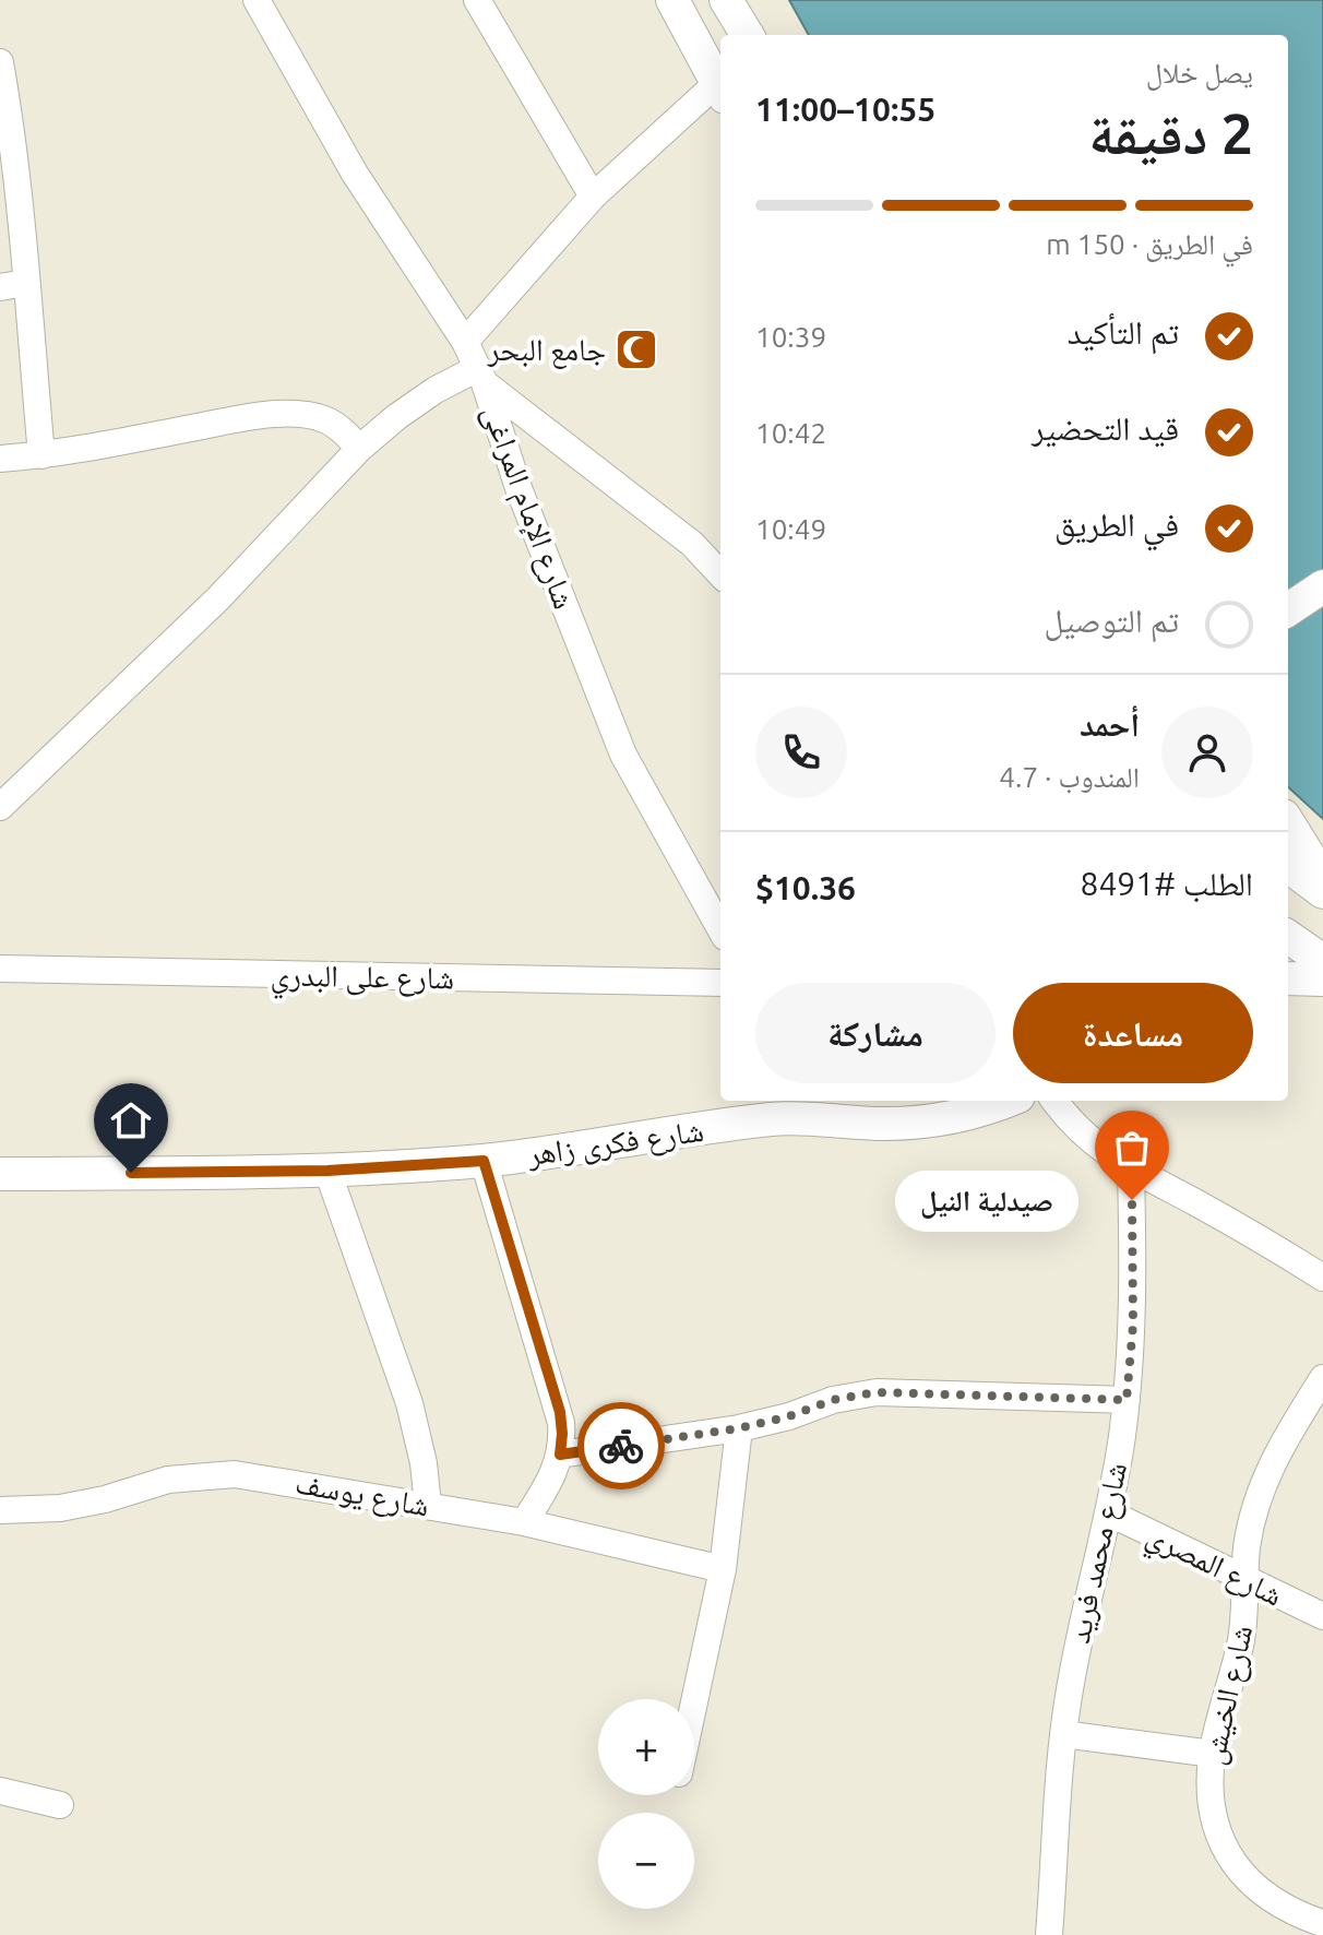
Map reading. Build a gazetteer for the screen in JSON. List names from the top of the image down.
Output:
{
  "streets": {
    "street": [
      "شارع الإمام المراغى",
      "شارع على البدري",
      "شارع فكرى زاهر",
      "شارع يوسف",
      "شارع محمد فريد",
      "شارع المصري",
      "شارع الخيش"
    ]
  },
  "crossings": [
    ["شارع محمد فريد", "شارع المصري"],
    ["شارع المصري", "شارع الخيش"]
  ],
  "places": {
    "mosque": ["جامع البحر"],
    "other": ["صيدلية النيل"]
  },
  "page": {
    "heading": ["2 دقيقة", "يصل خلال", "10:55–11:00"],
    "panel": [
      "أحمد",
      "المندوب · 4.7",
      "الطلب #8491",
      "$10.36"
    ],
    "bar": "في الطريق · 150 m",
    "list": [
      ["تم التأكيد", "10:39"],
      ["قيد التحضير", "10:42"],
      ["في الطريق", "10:49"],
      "تم التوصيل"
    ],
    "buttons": ["مساعدة", "مشاركة"],
    "bubble": "صيدلية النيل",
    "map_buttons": ["+", "−"]
  }
}
